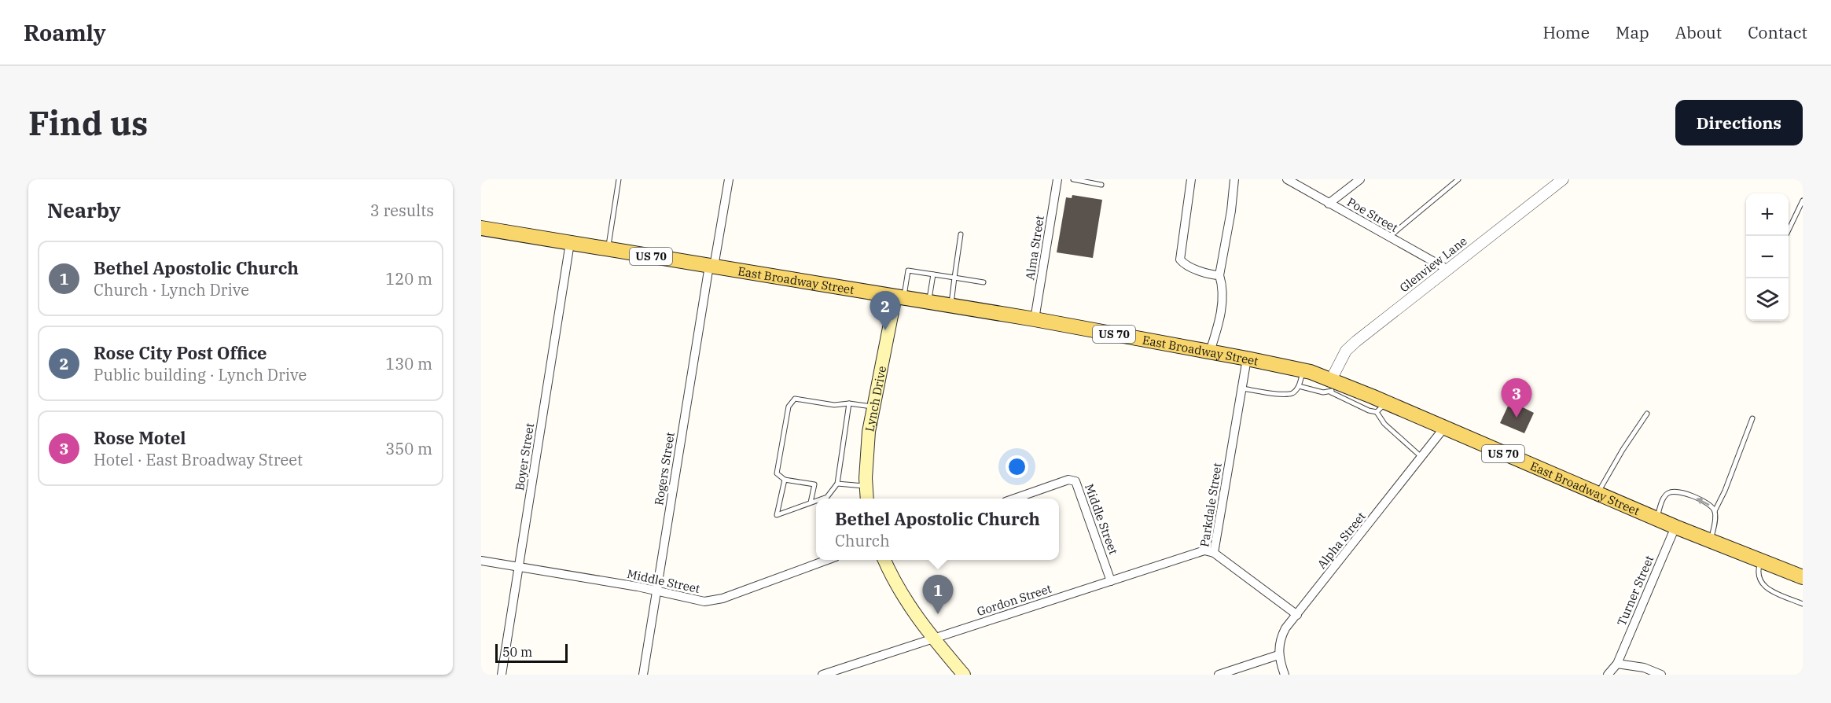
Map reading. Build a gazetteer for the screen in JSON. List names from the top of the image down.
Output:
{
  "streets": {
    "main road": ["US 70", "East Broadway Street", "Lynch Drive"],
    "street": [
      "Poe Street",
      "Alma Street",
      "Glenview Lane",
      "Boyer Street",
      "Rogers Street",
      "Parkdale Street",
      "Middle Street",
      "Alpha Street",
      "Turner Street",
      "Gordon Street"
    ]
  },
  "crossings": [
    ["Poe Street", "Glenview Lane"],
    ["Alma Street", "East Broadway Street"],
    ["Glenview Lane", "East Broadway Street"],
    ["East Broadway Street", "Lynch Drive"],
    ["East Broadway Street", "Boyer Street"],
    ["East Broadway Street", "Rogers Street"],
    ["East Broadway Street", "Parkdale Street"],
    ["East Broadway Street", "Alpha Street"],
    ["East Broadway Street", "Turner Street"],
    ["Boyer Street", "Middle Street"],
    ["Rogers Street", "Middle Street"],
    ["Parkdale Street", "Alpha Street"],
    ["Parkdale Street", "Gordon Street"],
    ["Middle Street", "Gordon Street"]
  ],
  "scale_bar": "50 m",
  "page": {
    "header": "Roamly",
    "nav": [
      "Home",
      "Map",
      "About",
      "Contact"
    ],
    "buttons": "Directions",
    "title": "Find us",
    "heading": ["Nearby", "3 results"],
    "map_buttons": ["+", "−"],
    "list": [
      {
        "mark": "1",
        "name": "Bethel Apostolic Church",
        "note": "Church · Lynch Drive",
        "value": "120 m"
      },
      {
        "mark": "2",
        "name": "Rose City Post Office",
        "note": "Public building · Lynch Drive",
        "value": "130 m"
      },
      {
        "mark": "3",
        "name": "Rose Motel",
        "note": "Hotel · East Broadway Street",
        "value": "350 m"
      }
    ],
    "pins": ["2", "3", "1"],
    "popup": ["Bethel Apostolic Church", "Church"],
    "scale": "50 m"
  }
}
